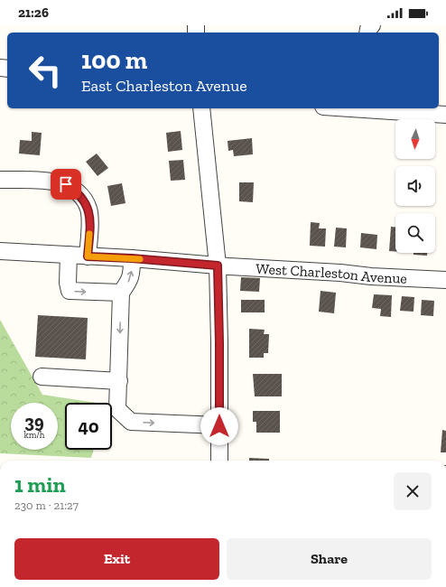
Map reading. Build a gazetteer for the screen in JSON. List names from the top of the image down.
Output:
{
  "streets": {
    "street": ["West Charleston Avenue"]
  },
  "north": "bottom",
  "page": {
    "status": "21:26",
    "turn": ["100 m", "East Charleston Avenue"],
    "speed": "39 km/h",
    "limit": "40",
    "heading": ["1 min", "230 m · 21:27"],
    "buttons": ["Exit", "Share"]
  }
}
